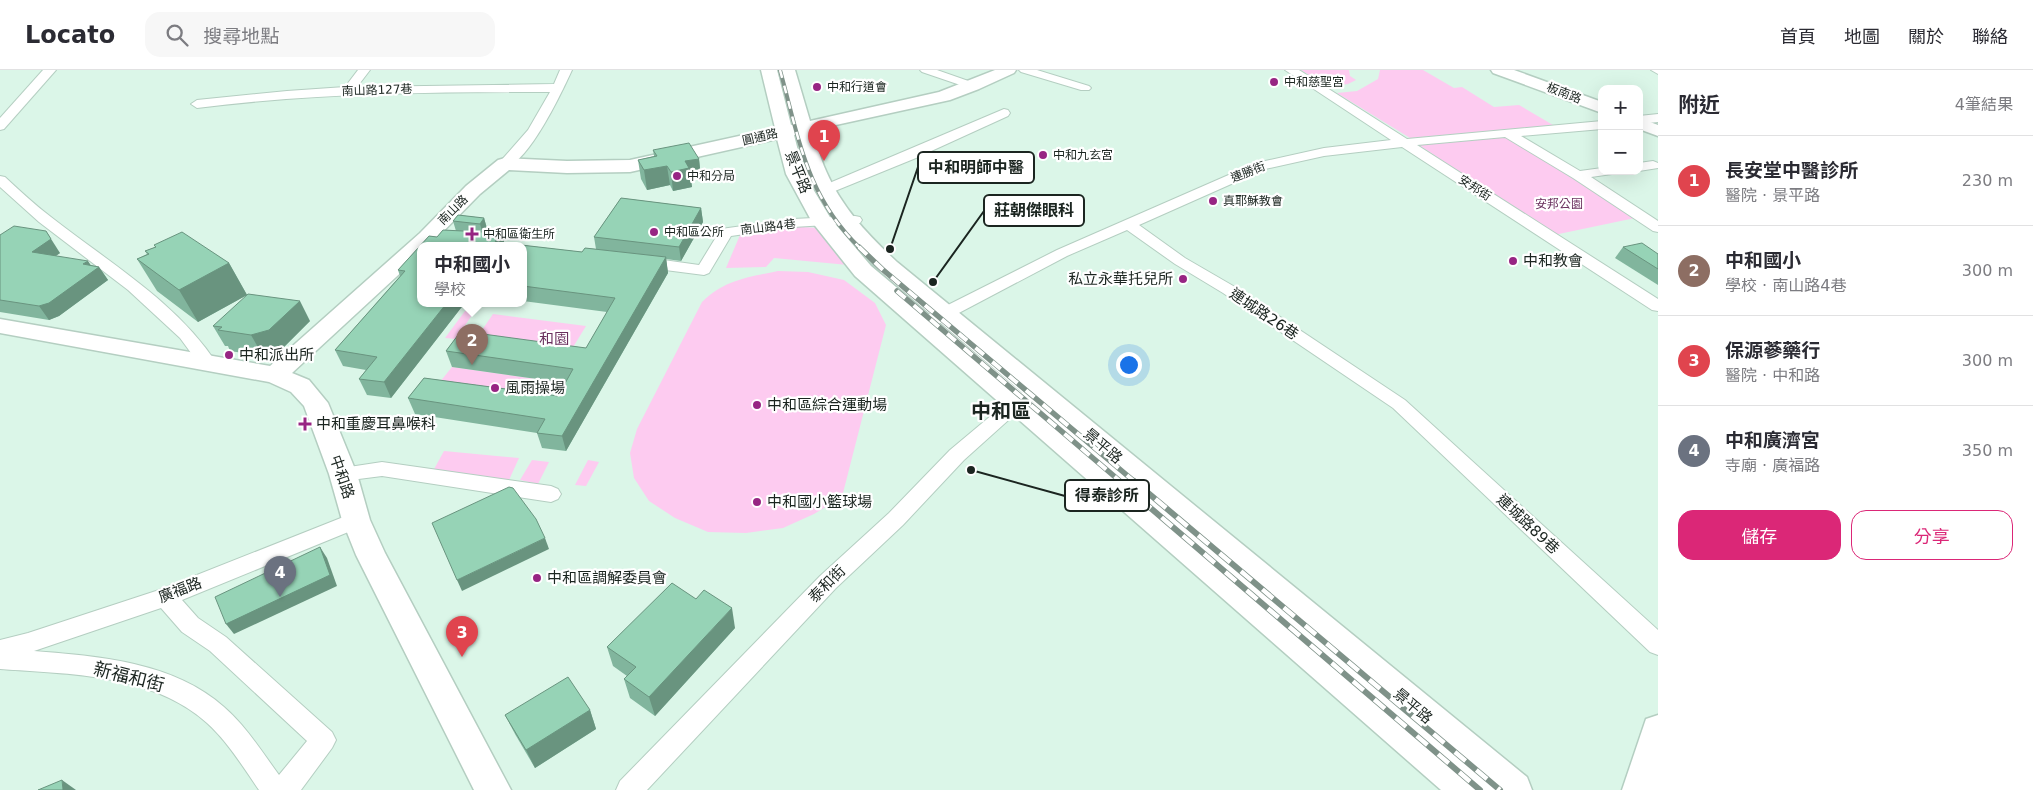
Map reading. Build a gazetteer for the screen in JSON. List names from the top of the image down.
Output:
{
  "streets": {
    "main road": [
      "板南路",
      "圓通路",
      "景平路",
      "中和路"
    ],
    "street": [
      "南山路127巷",
      "連勝街",
      "安邦街",
      "南山路",
      "南山路4巷",
      "連城路26巷",
      "連城路89巷",
      "泰和街",
      "廣福路",
      "新福和街"
    ]
  },
  "crossings": [
    ["南山路127巷", "南山路"],
    ["圓通路", "景平路"],
    ["圓通路", "南山路"],
    ["景平路", "連勝街"],
    ["景平路", "南山路4巷"],
    ["景平路", "泰和街"],
    ["連勝街", "安邦街"],
    ["連勝街", "連城路26巷"],
    ["南山路", "中和路"],
    ["連城路26巷", "連城路89巷"],
    ["中和路", "廣福路"]
  ],
  "districts": ["中和區"],
  "parks": ["安邦公園", "和園"],
  "places": {
    "other": [
      "中和慈聖宮",
      "中和行道會",
      "中和九玄宮",
      "中和分局",
      "真耶穌教會",
      "中和區公所",
      "中和明師中醫",
      "中和教會",
      "私立永華托兒所",
      "莊朝傑眼科",
      "中和派出所",
      "風雨操場",
      "中和區綜合運動場",
      "得泰診所",
      "中和國小籃球場",
      "中和區調解委員會"
    ],
    "health": ["中和區衛生所", "中和重慶耳鼻喉科"]
  },
  "page": {
    "header": "Locato",
    "search": "搜尋地點",
    "nav": [
      "首頁",
      "地圖",
      "關於",
      "聯絡"
    ],
    "heading": ["附近", "4筆結果"],
    "map_buttons": ["+", "−"],
    "pins": [
      "1",
      "2",
      "4",
      "3"
    ],
    "list": [
      {
        "mark": "1",
        "name": "長安堂中醫診所",
        "note": "醫院 · 景平路",
        "value": "230 m"
      },
      {
        "mark": "2",
        "name": "中和國小",
        "note": "學校 · 南山路4巷",
        "value": "300 m"
      },
      {
        "mark": "3",
        "name": "保源蔘藥行",
        "note": "醫院 · 中和路",
        "value": "300 m"
      },
      {
        "mark": "4",
        "name": "中和廣濟宮",
        "note": "寺廟 · 廣福路",
        "value": "350 m"
      }
    ],
    "popup": ["中和國小", "學校"],
    "buttons": ["儲存", "分享"]
  }
}
